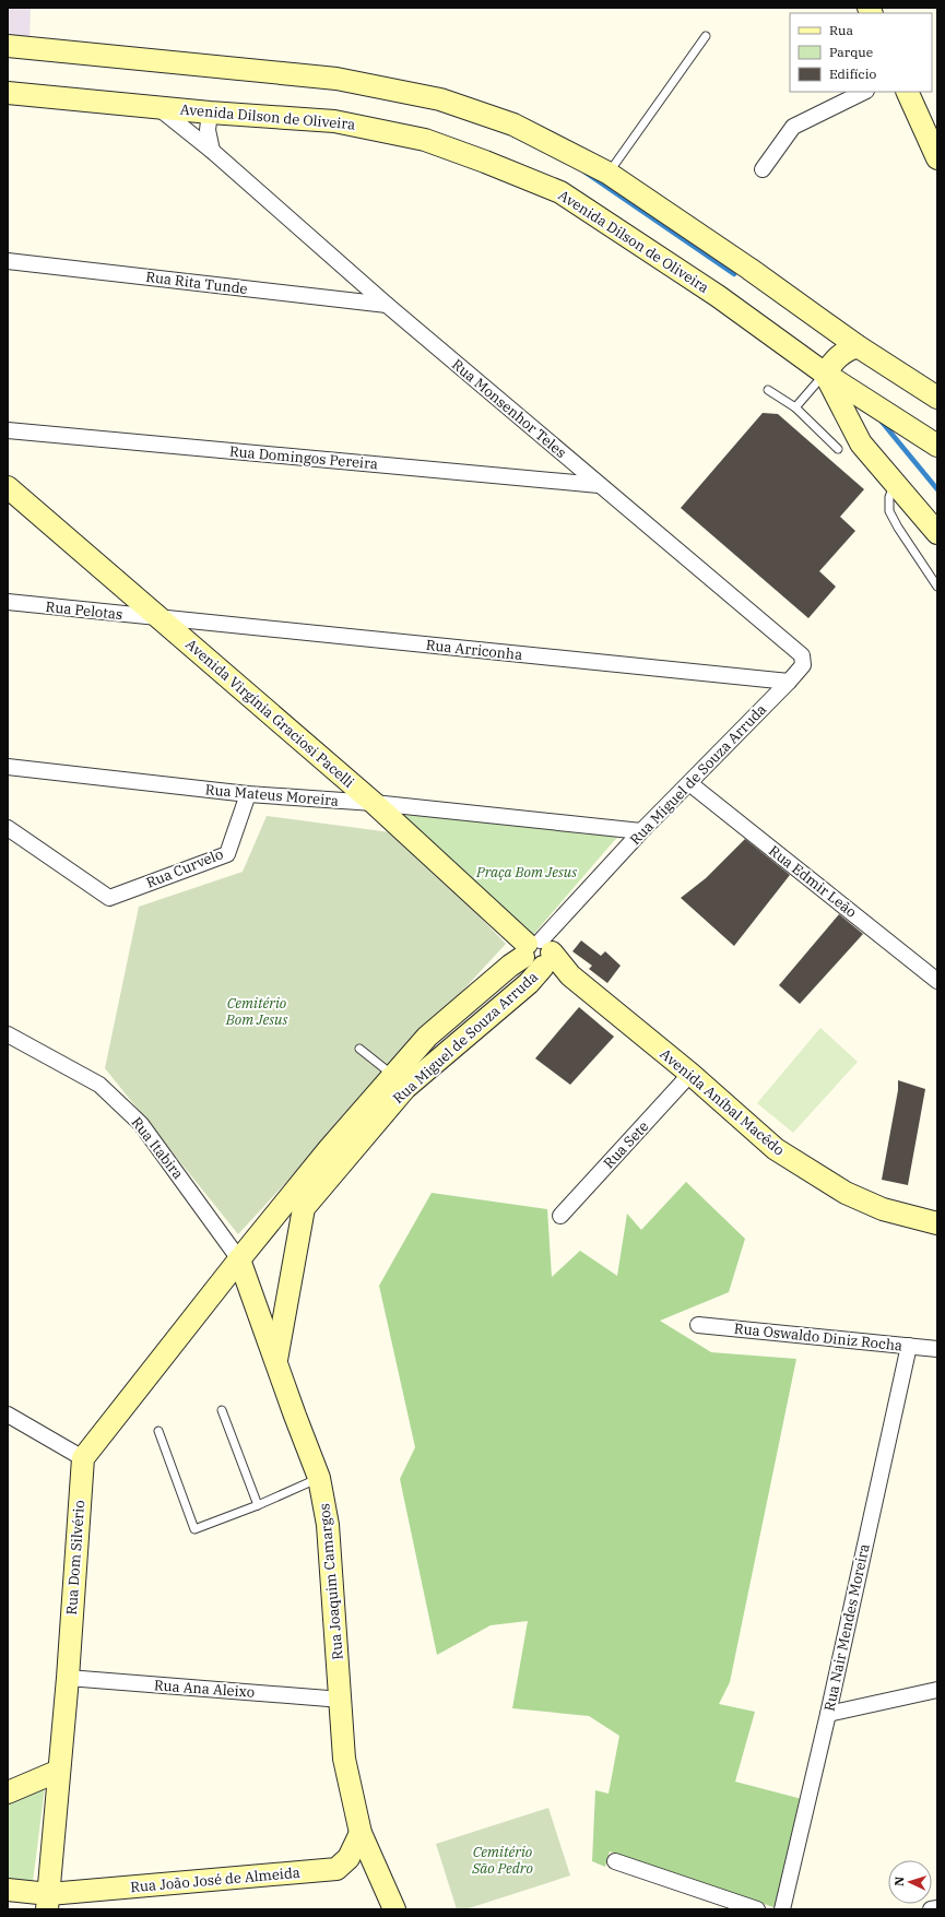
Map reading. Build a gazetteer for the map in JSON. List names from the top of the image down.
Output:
{
  "streets": {
    "street": [
      "Avenida Dilson de Oliveira",
      "Rua Rita Tunde",
      "Rua Monsenhor Teles",
      "Rua Domingos Pereira",
      "Rua Pelotas",
      "Rua Arriconha",
      "Avenida Virgínia Graciosi Pacelli",
      "Rua Miguel de Souza Arruda",
      "Rua Mateus Moreira",
      "Rua Curvelo",
      "Rua Edmir Leão",
      "Avenida Aníbal Macêdo",
      "Rua Sete",
      "Rua Itabira",
      "Rua Oswaldo Diniz Rocha",
      "Rua Dom Silvério",
      "Rua Joaquim Camargos",
      "Rua Nair Mendes Moreira",
      "Rua Ana Aleixo",
      "Rua João José de Almeida"
    ]
  },
  "crossings": [
    ["Avenida Dilson de Oliveira", "Rua Monsenhor Teles"],
    ["Rua Rita Tunde", "Rua Monsenhor Teles"],
    ["Rua Monsenhor Teles", "Rua Domingos Pereira"],
    ["Rua Monsenhor Teles", "Rua Miguel de Souza Arruda"],
    ["Rua Pelotas", "Rua Arriconha"],
    ["Rua Pelotas", "Avenida Virgínia Graciosi Pacelli"],
    ["Rua Arriconha", "Avenida Virgínia Graciosi Pacelli"],
    ["Rua Arriconha", "Rua Miguel de Souza Arruda"],
    ["Avenida Virgínia Graciosi Pacelli", "Rua Miguel de Souza Arruda"],
    ["Avenida Virgínia Graciosi Pacelli", "Rua Mateus Moreira"],
    ["Avenida Virgínia Graciosi Pacelli", "Avenida Aníbal Macêdo"],
    ["Rua Miguel de Souza Arruda", "Rua Mateus Moreira"],
    ["Rua Miguel de Souza Arruda", "Rua Edmir Leão"],
    ["Rua Miguel de Souza Arruda", "Avenida Aníbal Macêdo"],
    ["Rua Miguel de Souza Arruda", "Rua Itabira"],
    ["Rua Miguel de Souza Arruda", "Rua Joaquim Camargos"],
    ["Rua Mateus Moreira", "Rua Curvelo"],
    ["Avenida Aníbal Macêdo", "Rua Sete"],
    ["Rua Itabira", "Rua Joaquim Camargos"],
    ["Rua Oswaldo Diniz Rocha", "Rua Nair Mendes Moreira"],
    ["Rua Dom Silvério", "Rua Ana Aleixo"],
    ["Rua Dom Silvério", "Rua João José de Almeida"],
    ["Rua Joaquim Camargos", "Rua Ana Aleixo"],
    ["Rua Joaquim Camargos", "Rua João José de Almeida"]
  ],
  "parks": ["Praça Bom Jesus", "Cemitério Bom Jesus", "Cemitério São Pedro"],
  "legend": ["Rua", "Parque", "Edifício"],
  "north": "left"
}
